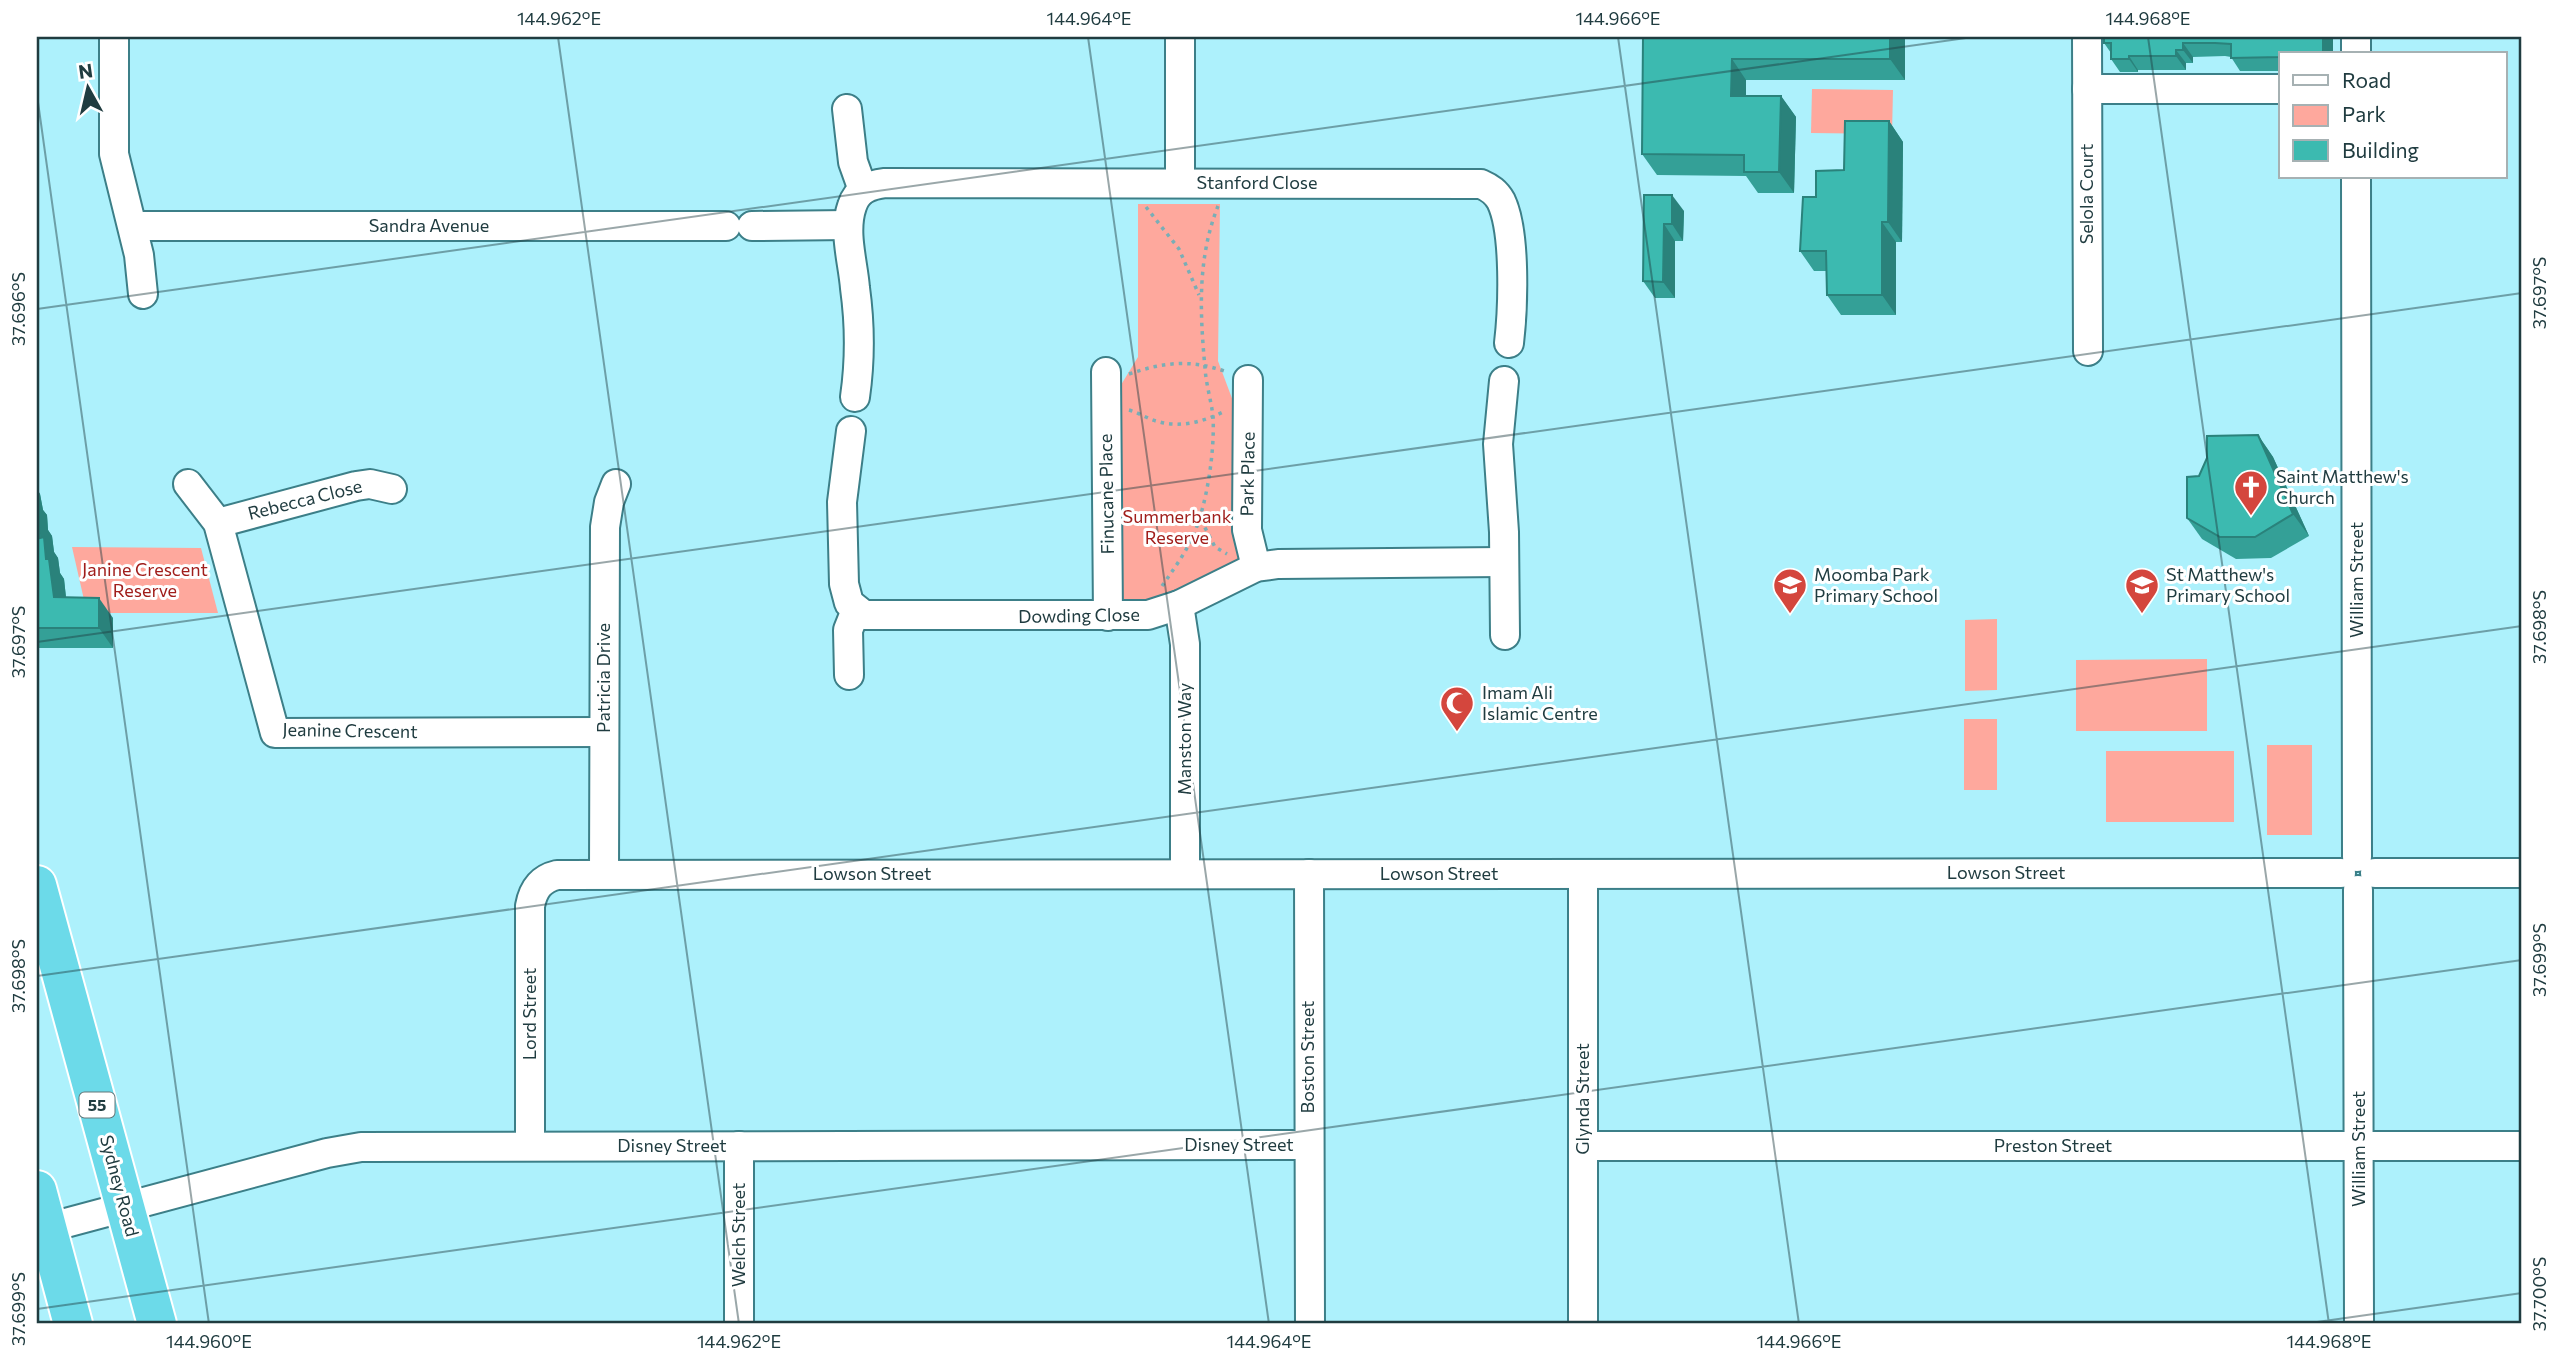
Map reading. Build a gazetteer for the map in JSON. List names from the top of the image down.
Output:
{
  "streets": {
    "highway": ["55", "Sydney Road"],
    "street": [
      "Stanford Close",
      "Selola Court",
      "Sandra Avenue",
      "Park Place",
      "Finucane Place",
      "Rebecca Close",
      "William Street",
      "Dowding Close",
      "Patricia Drive",
      "Jeanine Crescent",
      "Manston Way",
      "Lowson Street",
      "Lord Street",
      "Boston Street",
      "Glynda Street",
      "Disney Street",
      "Preston Street",
      "Welch Street"
    ]
  },
  "crossings": [
    ["Park Place", "Dowding Close"],
    ["Finucane Place", "Dowding Close"],
    ["Rebecca Close", "Jeanine Crescent"],
    ["William Street", "Lowson Street"],
    ["William Street", "Preston Street"],
    ["Dowding Close", "Manston Way"],
    ["Patricia Drive", "Jeanine Crescent"],
    ["Patricia Drive", "Lowson Street"],
    ["Manston Way", "Lowson Street"],
    ["Lowson Street", "Lord Street"],
    ["Lowson Street", "Boston Street"],
    ["Lowson Street", "Glynda Street"],
    ["Lord Street", "Disney Street"],
    ["Boston Street", "Disney Street"],
    ["Glynda Street", "Preston Street"],
    ["Disney Street", "Sydney Road"],
    ["Disney Street", "Welch Street"]
  ],
  "parks": ["Summerbank Reserve", "Janine Crescent Reserve"],
  "places": {
    "church": ["Saint Matthew's Church"],
    "school or university": ["Moomba Park Primary School", "St Matthew's Primary School"],
    "mosque": ["Imam Ali Islamic Centre"]
  },
  "legend": ["Road", "Park", "Building"],
  "north": "top",
  "coordinates": [
    "144.962°E",
    "144.964°E",
    "144.966°E",
    "144.968°E",
    "37.697°S",
    "37.696°S",
    "37.698°S",
    "37.699°S",
    "37.700°S",
    "144.960°E"
  ]
}
